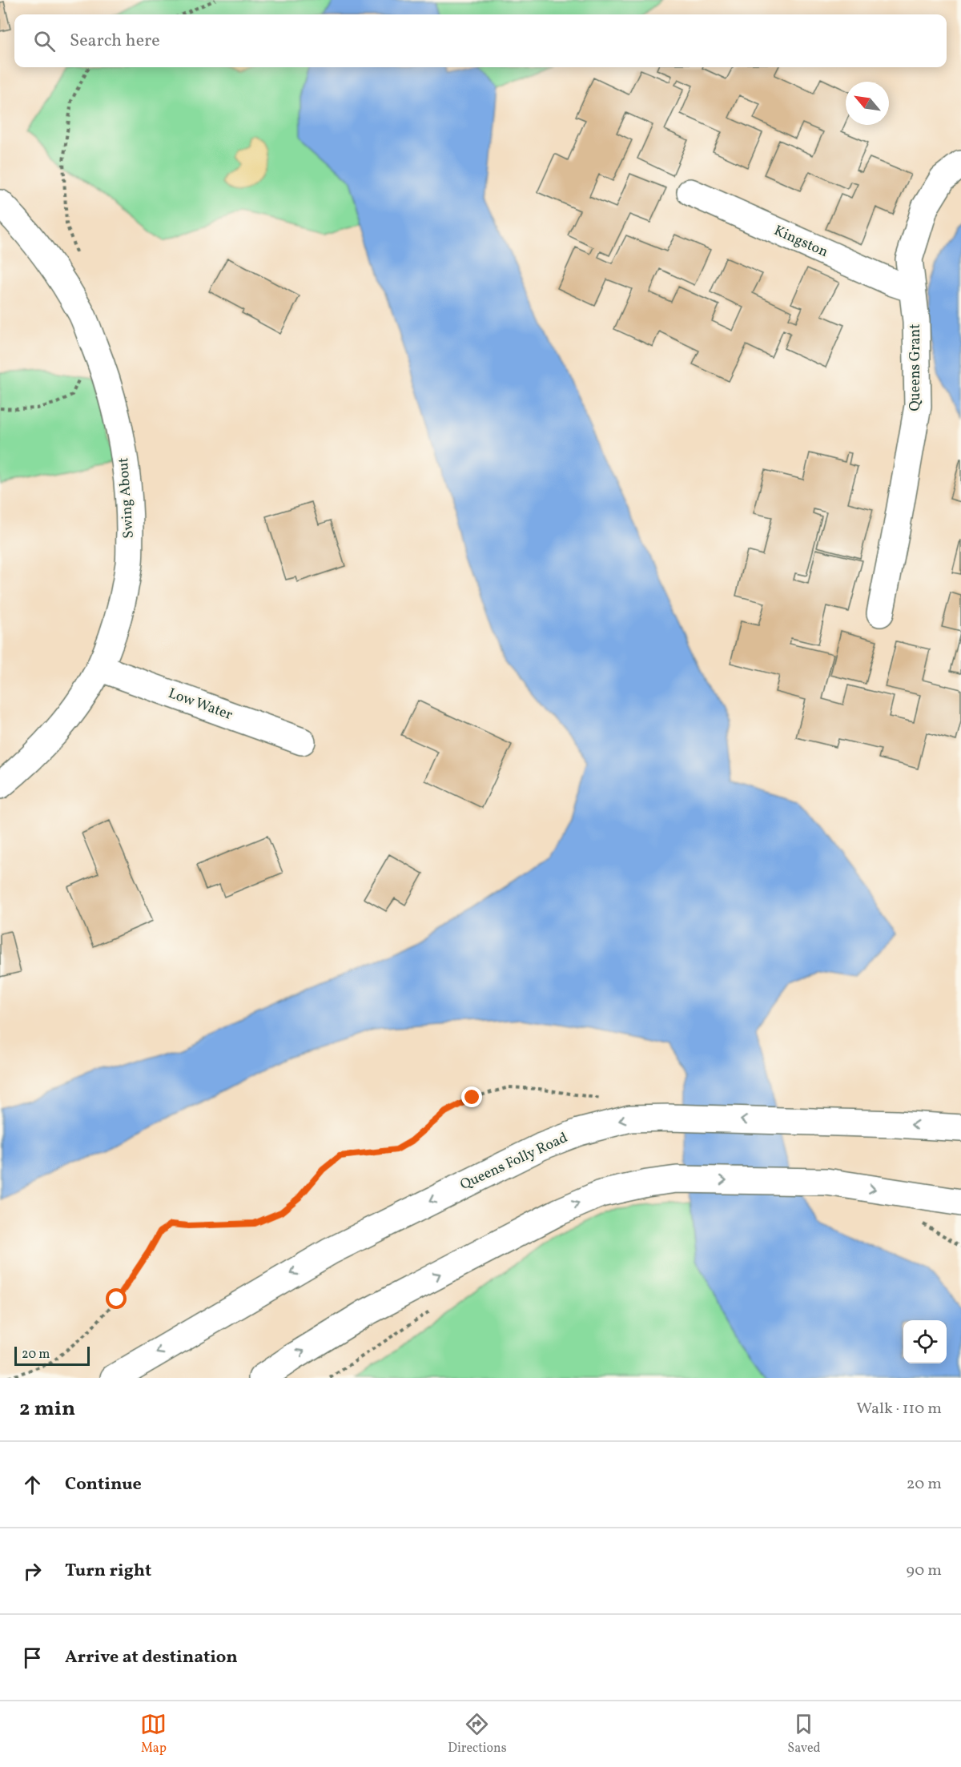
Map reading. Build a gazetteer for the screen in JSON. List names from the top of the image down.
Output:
{
  "streets": {
    "street": [
      "Kingston",
      "Queens Grant",
      "Swing About",
      "Low Water",
      "Queens Folly Road"
    ]
  },
  "crossings": [
    ["Kingston", "Queens Grant"],
    ["Swing About", "Low Water"]
  ],
  "scale_bar": "20 m",
  "north": "top left",
  "page": {
    "search": "Search here",
    "scale": "20 m",
    "heading": ["2 min", "Walk · 110 m"],
    "list": [
      ["Continue", "20 m"],
      ["Turn right", "90 m"],
      "Arrive at destination"
    ],
    "nav": ["Map", "Directions", "Saved"]
  }
}
